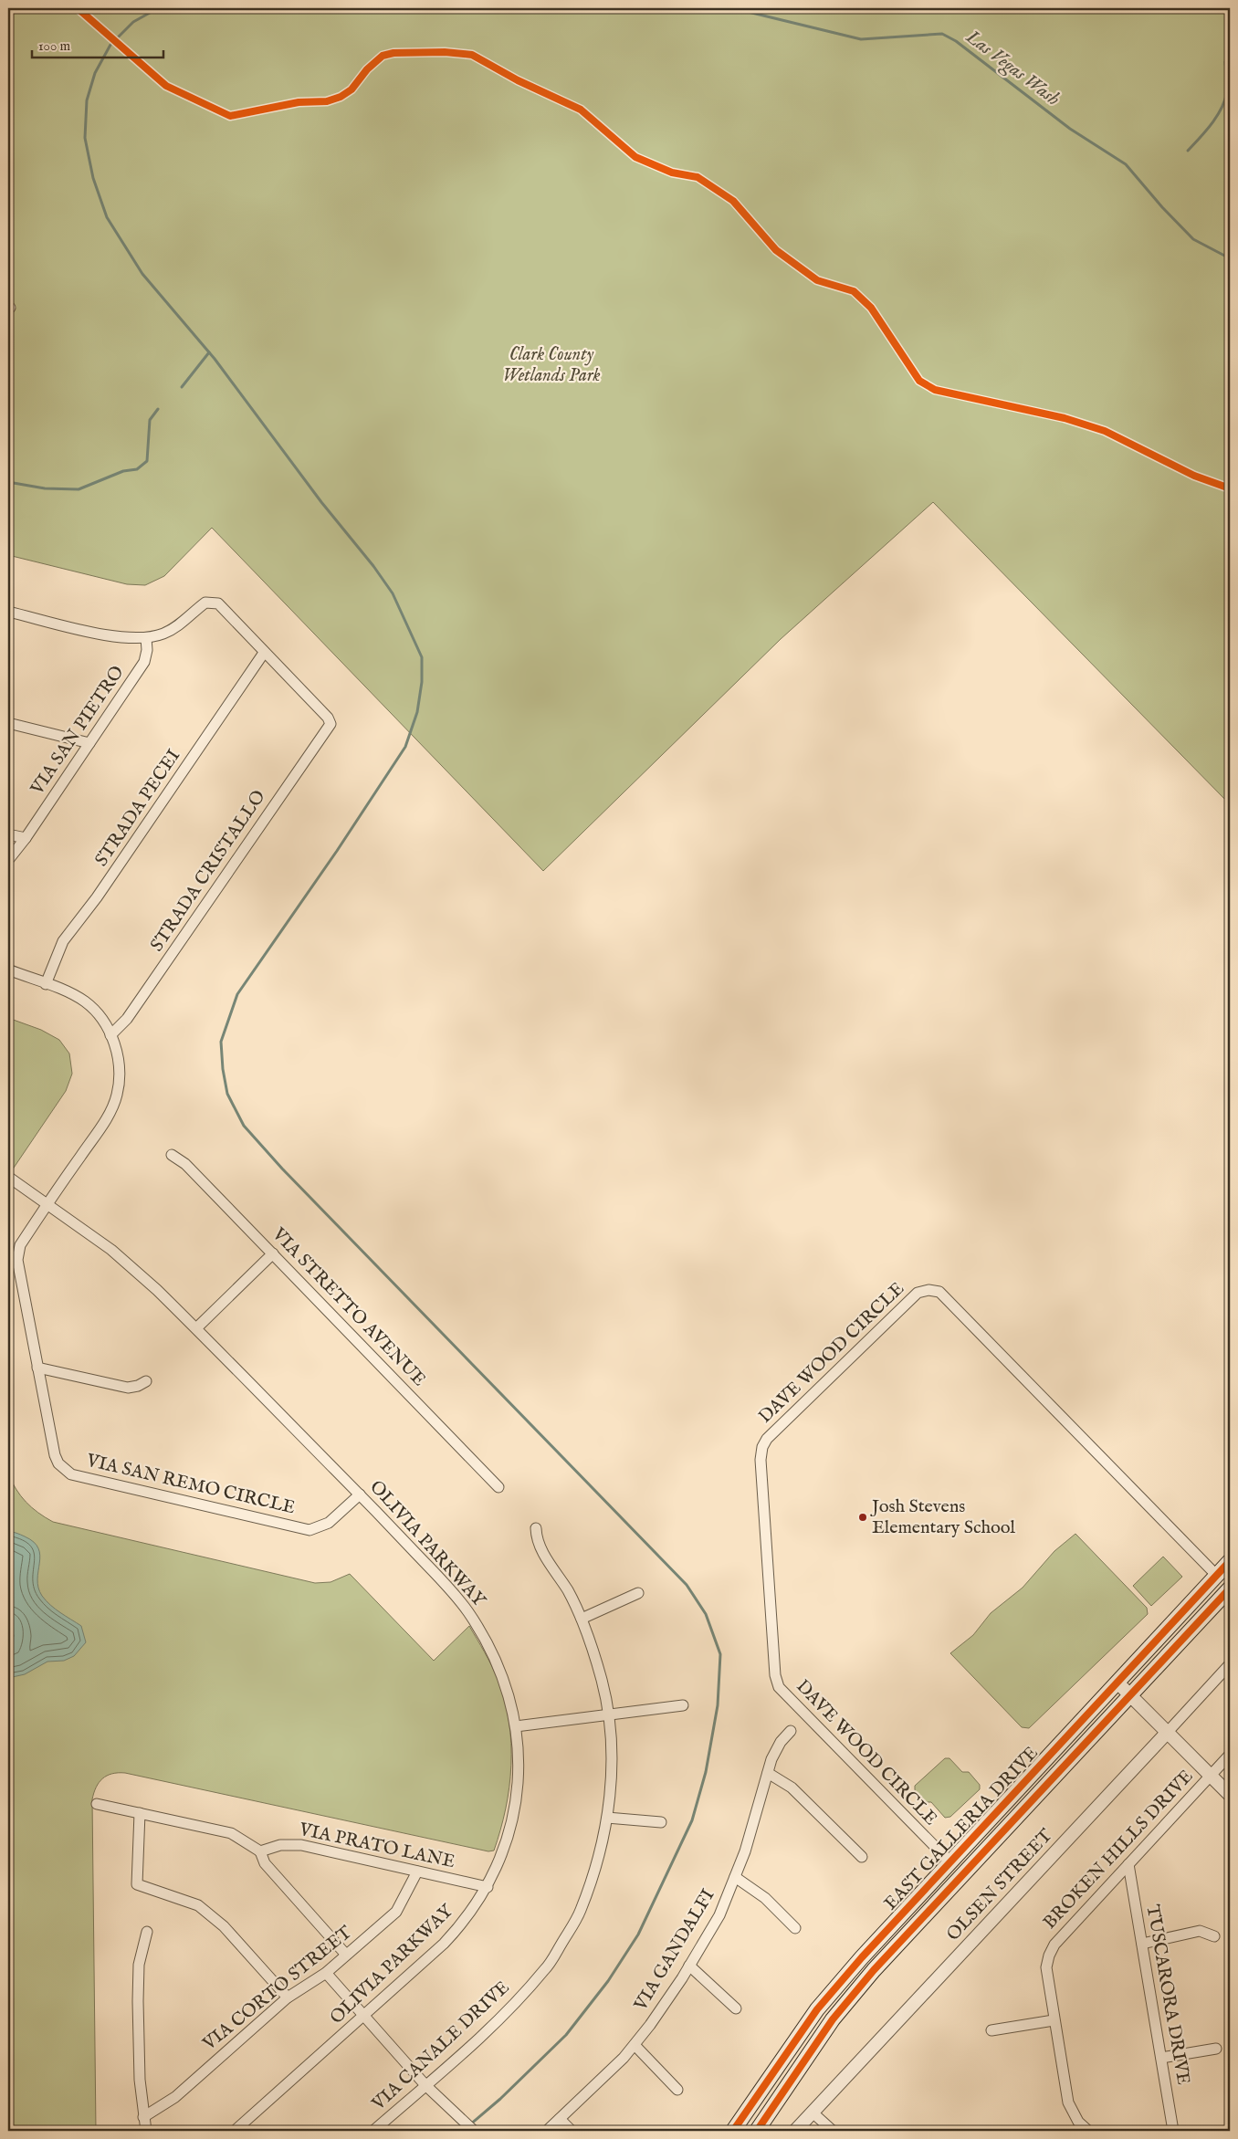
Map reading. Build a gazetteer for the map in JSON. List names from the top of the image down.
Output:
{
  "streets": {
    "main road": ["EAST GALLERIA DRIVE"],
    "street": [
      "VIA SAN PIETRO",
      "STRADA PECEI",
      "STRADA CRISTALLO",
      "VIA STRETTO AVENUE",
      "DAVE WOOD CIRCLE",
      "VIA SAN REMO CIRCLE",
      "OLIVIA PARKWAY",
      "VIA PRATO LANE",
      "BROKEN HILLS DRIVE",
      "OLSEN STREET",
      "VIA GANDALFI",
      "VIA CORTO STREET",
      "TUSCARORA DRIVE",
      "VIA CANALE DRIVE"
    ]
  },
  "crossings": [
    ["STRADA PECEI", "STRADA CRISTALLO"],
    ["STRADA PECEI", "VIA SAN REMO CIRCLE"],
    ["STRADA CRISTALLO", "VIA SAN REMO CIRCLE"],
    ["DAVE WOOD CIRCLE", "EAST GALLERIA DRIVE"],
    ["VIA SAN REMO CIRCLE", "OLIVIA PARKWAY"],
    ["OLIVIA PARKWAY", "VIA PRATO LANE"],
    ["VIA PRATO LANE", "VIA CORTO STREET"],
    ["BROKEN HILLS DRIVE", "TUSCARORA DRIVE"]
  ],
  "water": ["Las Vegas Wash"],
  "parks": ["Clark County Wetlands Park"],
  "places": ["Josh Stevens Elementary School"],
  "scale_bar": "100 m"
}
